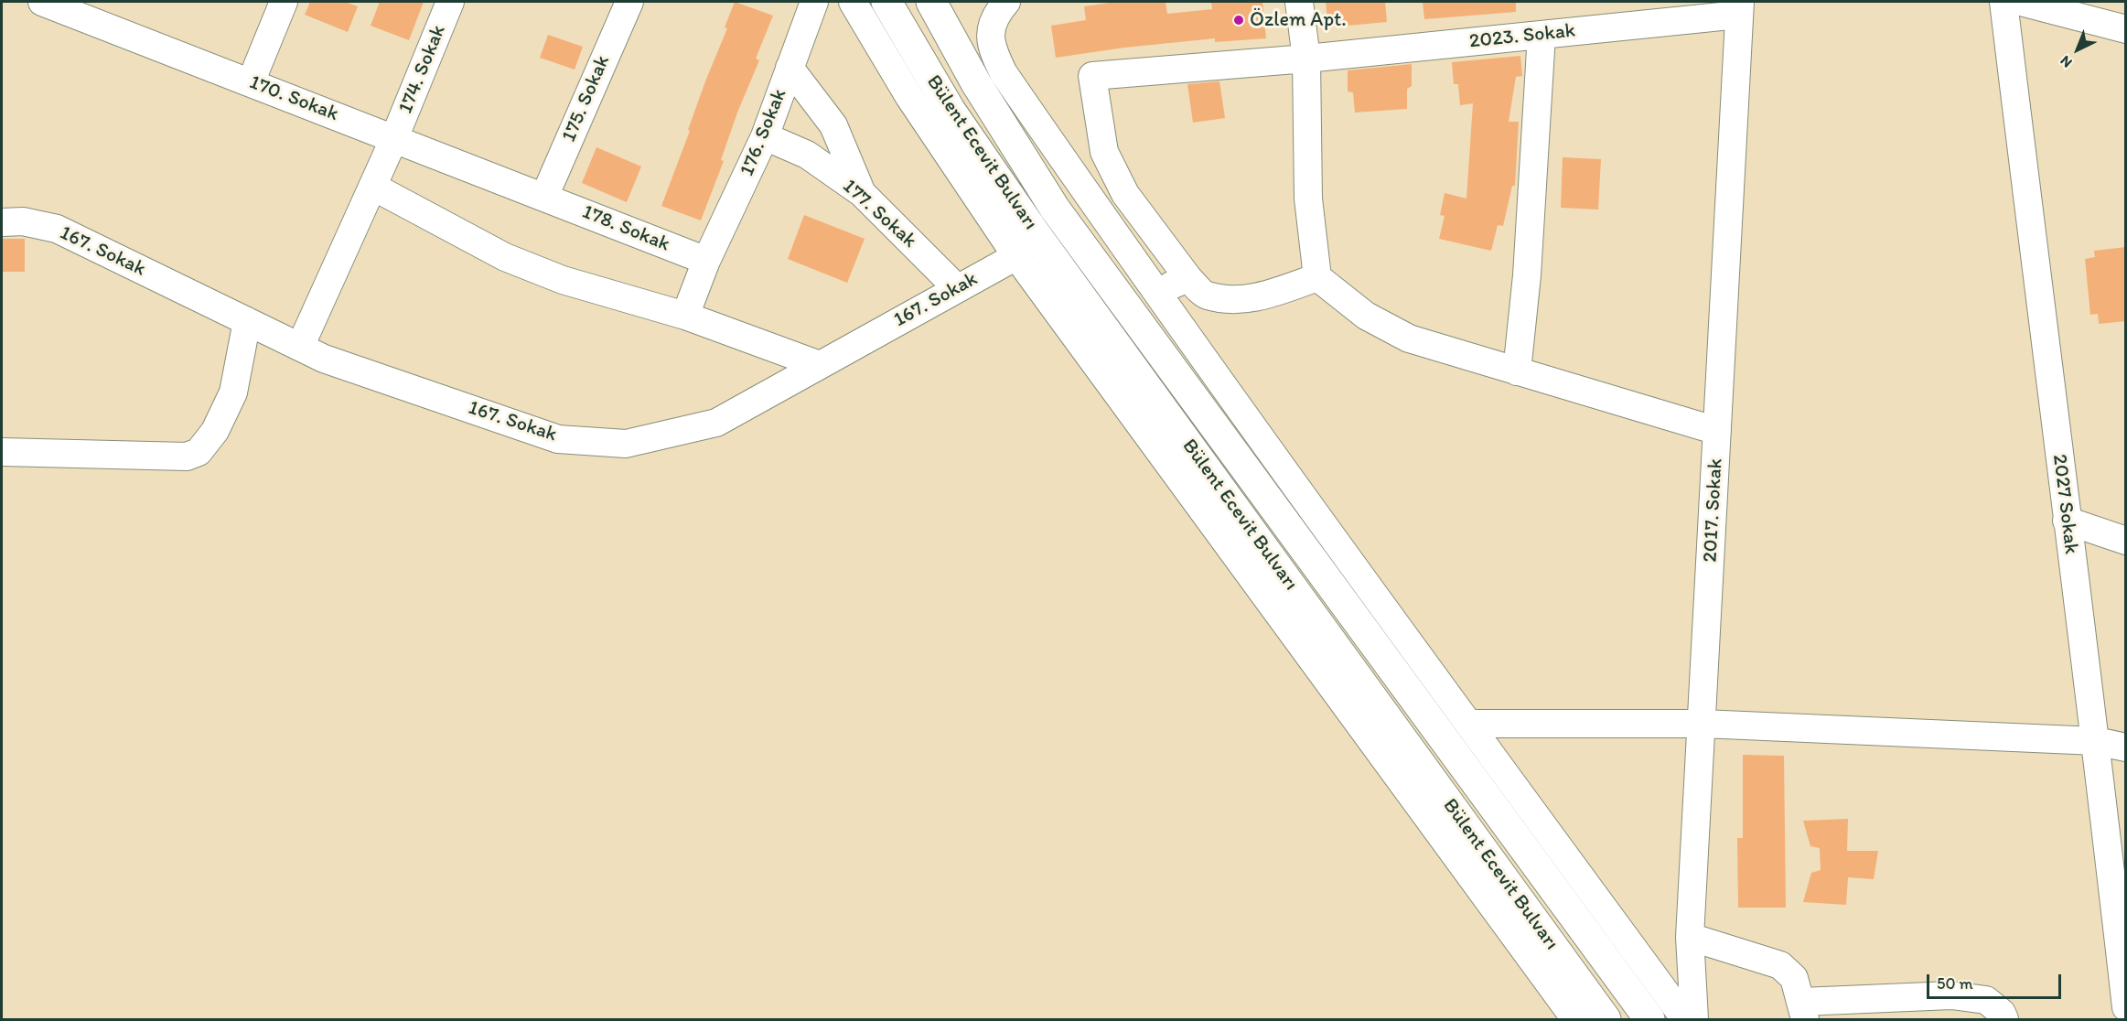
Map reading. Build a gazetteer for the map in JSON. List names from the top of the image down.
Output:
{
  "streets": {
    "main road": ["Bülent Ecevit Bulvarı"],
    "street": [
      "2023. Sokak",
      "174. Sokak",
      "170. Sokak",
      "175. Sokak",
      "176. Sokak",
      "177. Sokak",
      "178. Sokak",
      "167. Sokak",
      "2027 Sokak",
      "2017. Sokak"
    ]
  },
  "crossings": [
    ["2023. Sokak", "2017. Sokak"],
    ["174. Sokak", "170. Sokak"],
    ["174. Sokak", "167. Sokak"],
    ["170. Sokak", "175. Sokak"],
    ["170. Sokak", "178. Sokak"],
    ["175. Sokak", "178. Sokak"],
    ["176. Sokak", "177. Sokak"],
    ["176. Sokak", "178. Sokak"],
    ["177. Sokak", "167. Sokak"]
  ],
  "places": ["Özlem Apt."],
  "scale_bar": "50 m",
  "north": "bottom left"
}
